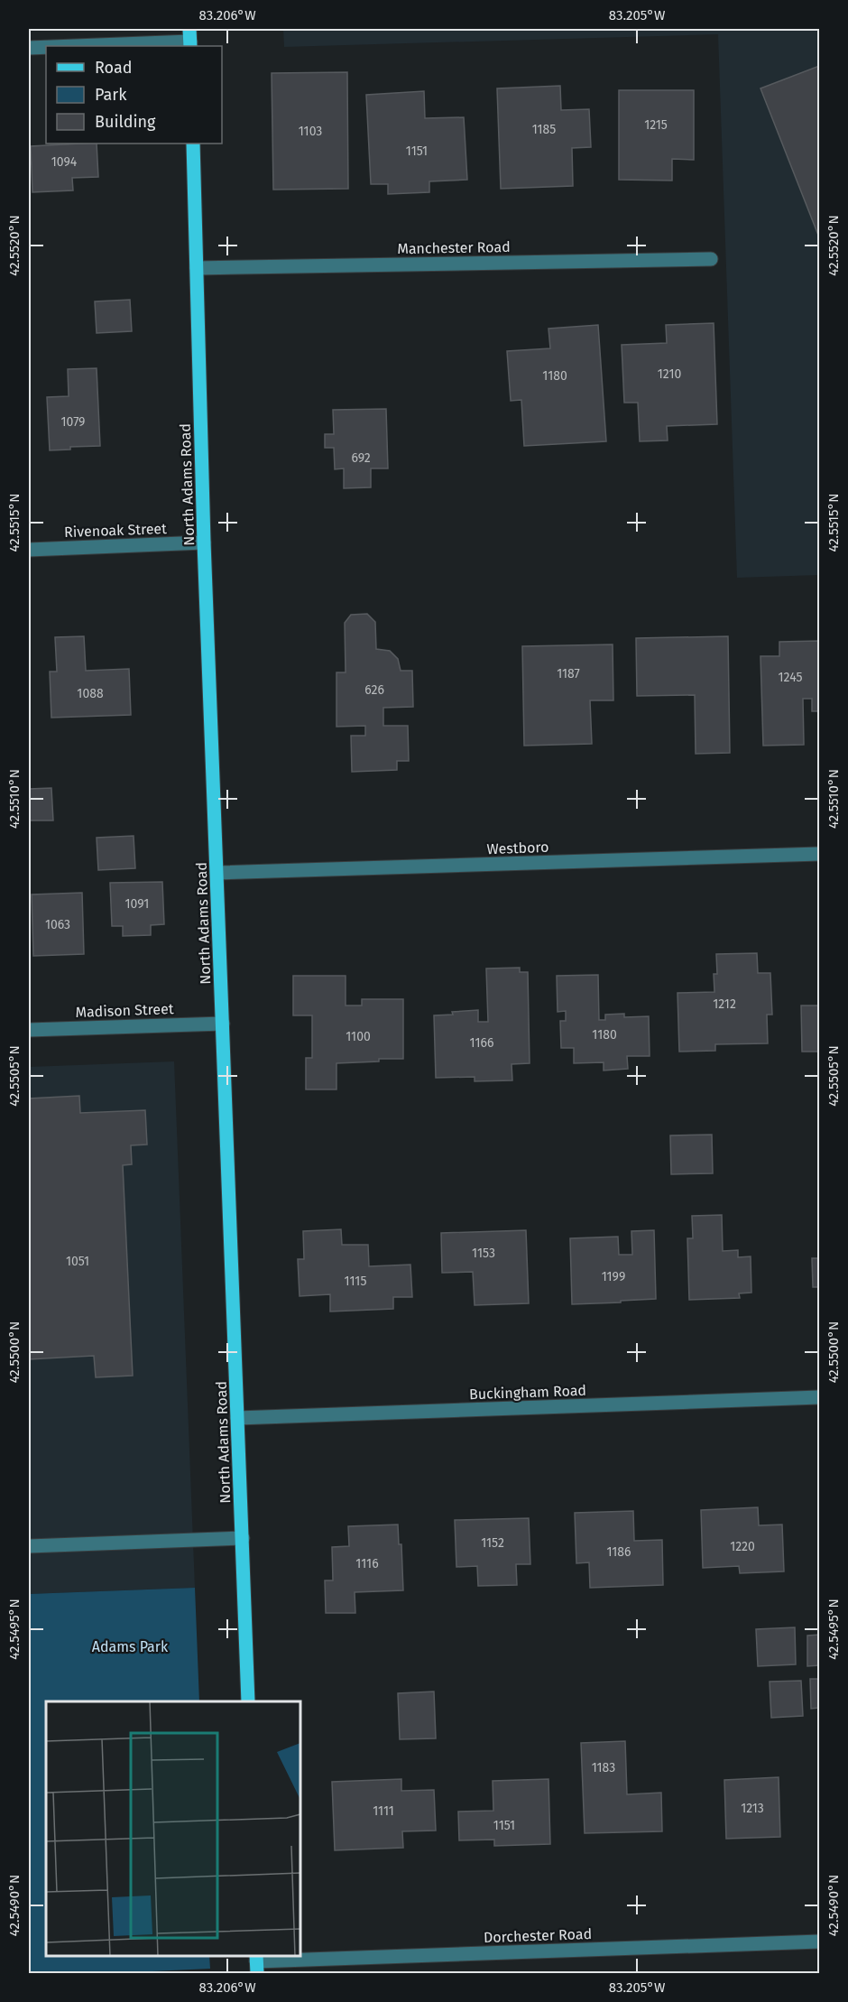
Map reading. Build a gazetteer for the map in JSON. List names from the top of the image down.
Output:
{
  "streets": {
    "main road": ["North Adams Road"],
    "street": [
      "Manchester Road",
      "Rivenoak Street",
      "Westboro",
      "Madison Street",
      "Buckingham Road",
      "Dorchester Road"
    ]
  },
  "crossings": [
    ["Manchester Road", "North Adams Road"],
    ["North Adams Road", "Rivenoak Street"],
    ["North Adams Road", "Westboro"],
    ["North Adams Road", "Madison Street"],
    ["North Adams Road", "Buckingham Road"]
  ],
  "parks": ["Adams Park"],
  "house_numbers": [
    "1215",
    "1185",
    "1103",
    "1151",
    "1094",
    "1210",
    "1180",
    "1079",
    "692",
    "1187",
    "1245",
    "626",
    "1088",
    "1091",
    "1063",
    "1212",
    "1180",
    "1100",
    "1166",
    "1153",
    "1051",
    "1199",
    "1115",
    "1152",
    "1220",
    "1186",
    "1116",
    "1183",
    "1213",
    "1111",
    "1151"
  ],
  "legend": ["Road", "Park", "Building"],
  "coordinates": [
    "83.206°W",
    "83.205°W",
    "42.5520°N",
    "42.5515°N",
    "42.5510°N",
    "42.5505°N",
    "42.5500°N",
    "42.5495°N",
    "42.5490°N"
  ]
}
